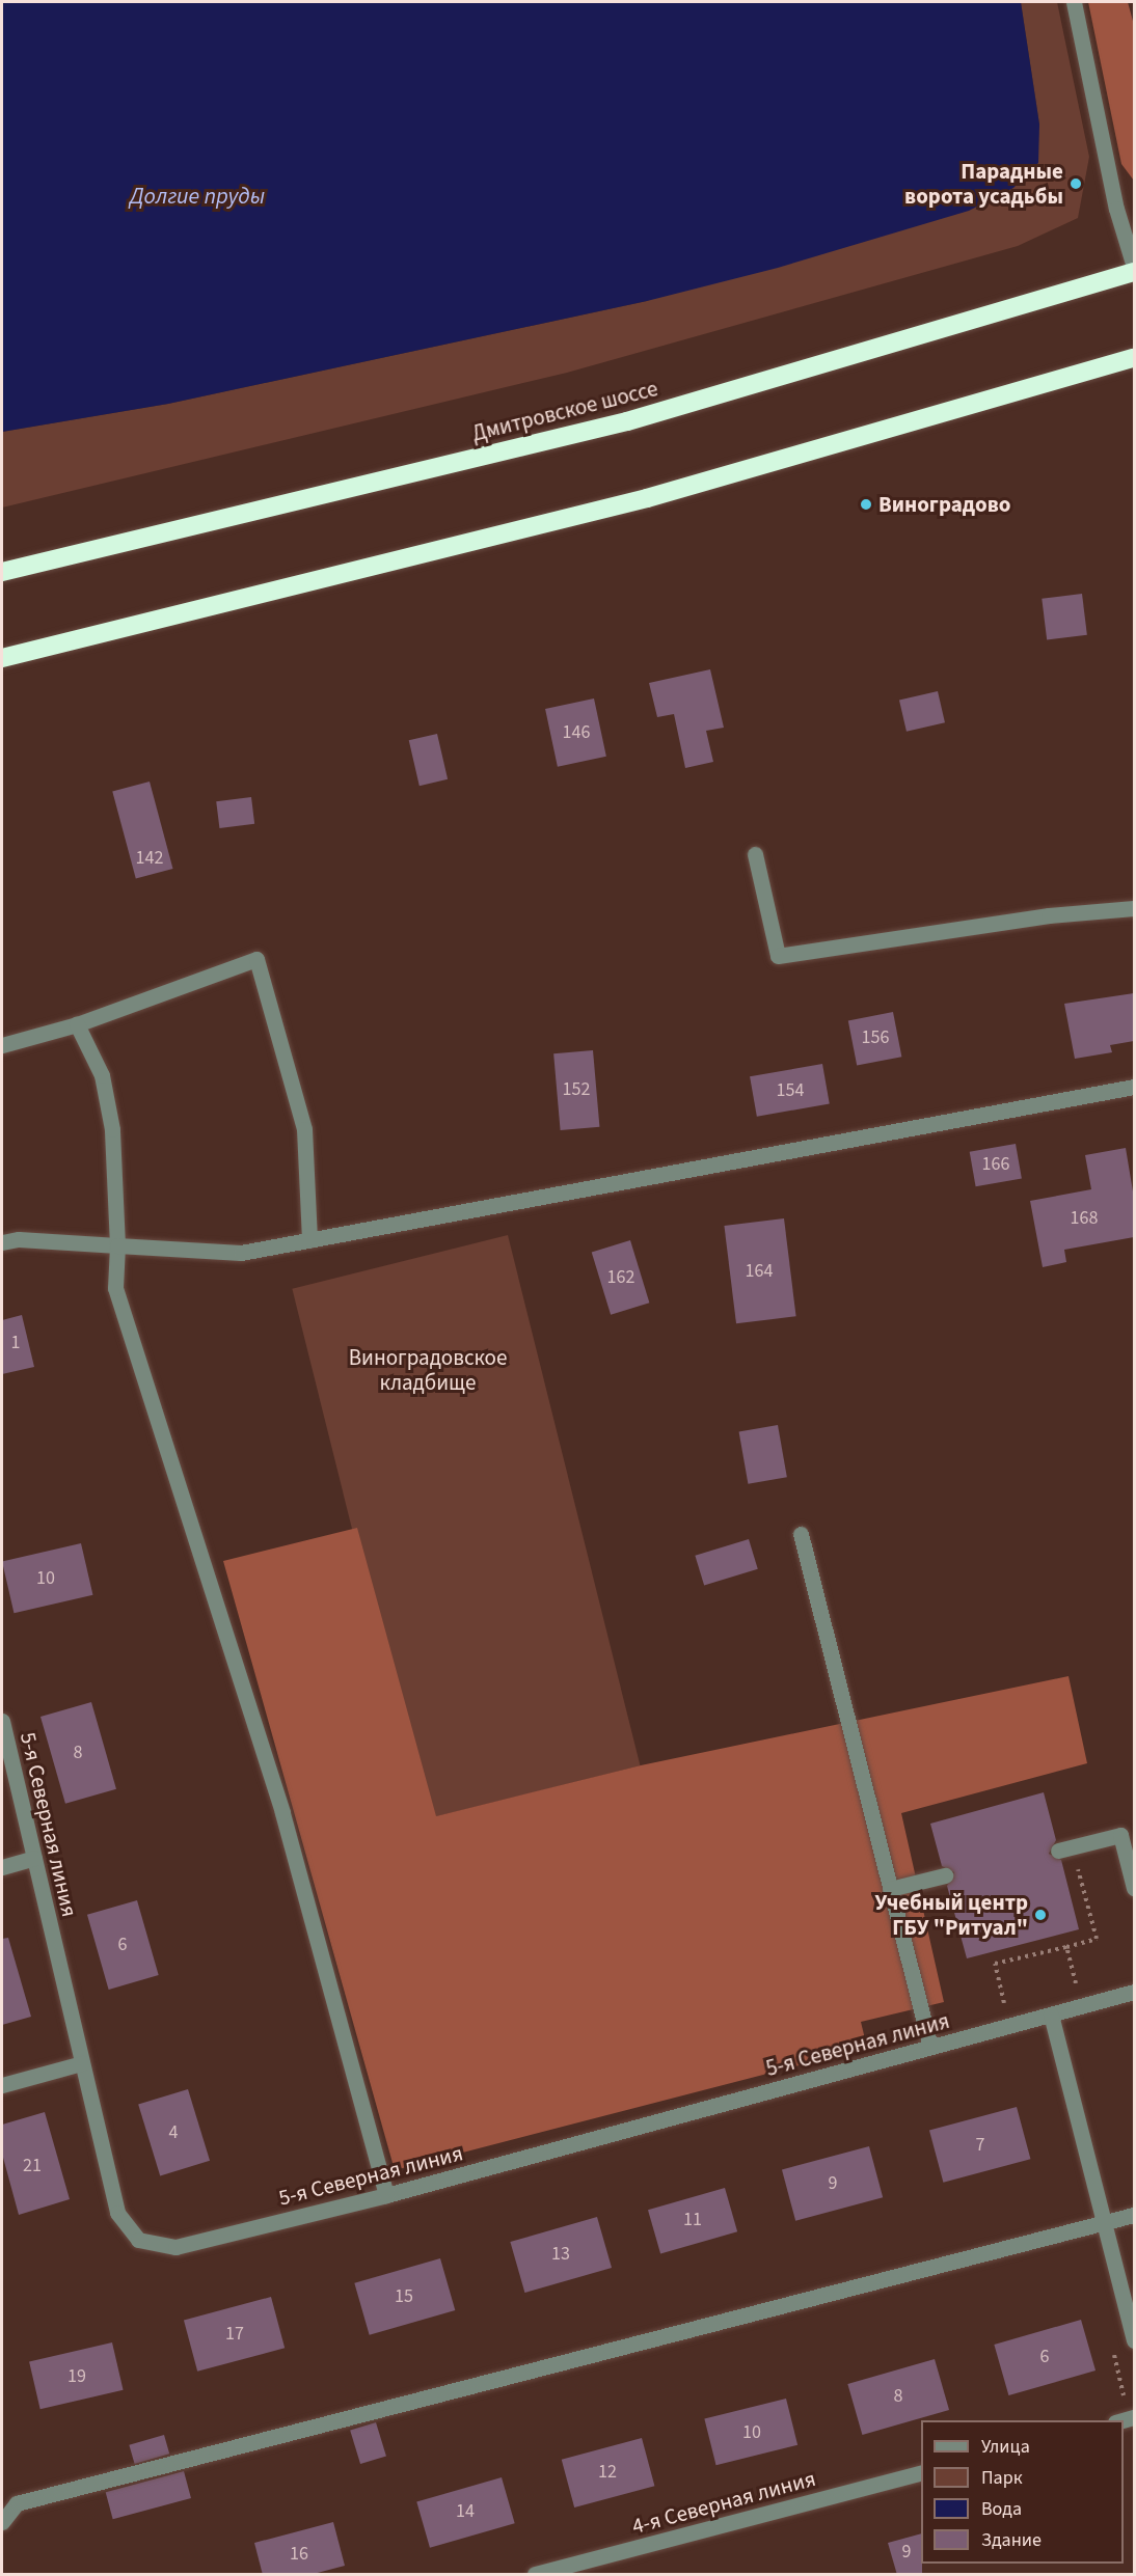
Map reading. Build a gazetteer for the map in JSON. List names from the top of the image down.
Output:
{
  "streets": {
    "highway": ["Дмитровское шоссе"],
    "street": ["5-я Северная линия", "4-я Северная линия"]
  },
  "water": ["Долгие пруды"],
  "parks": ["Виноградовское кладбище"],
  "places": ["Парадные ворота усадьбы", "Виноградово", "Учебный центр ГБУ \"Ритуал\""],
  "house_numbers": [
    "146",
    "142",
    "156",
    "152",
    "154",
    "166",
    "168",
    "164",
    "162",
    "1",
    "10",
    "8",
    "6",
    "4",
    "7",
    "21",
    "9",
    "11",
    "13",
    "15",
    "17",
    "6",
    "19",
    "8",
    "10",
    "12",
    "14",
    "9",
    "16"
  ],
  "legend": [
    "Улица",
    "Парк",
    "Вода",
    "Здание"
  ]
}
